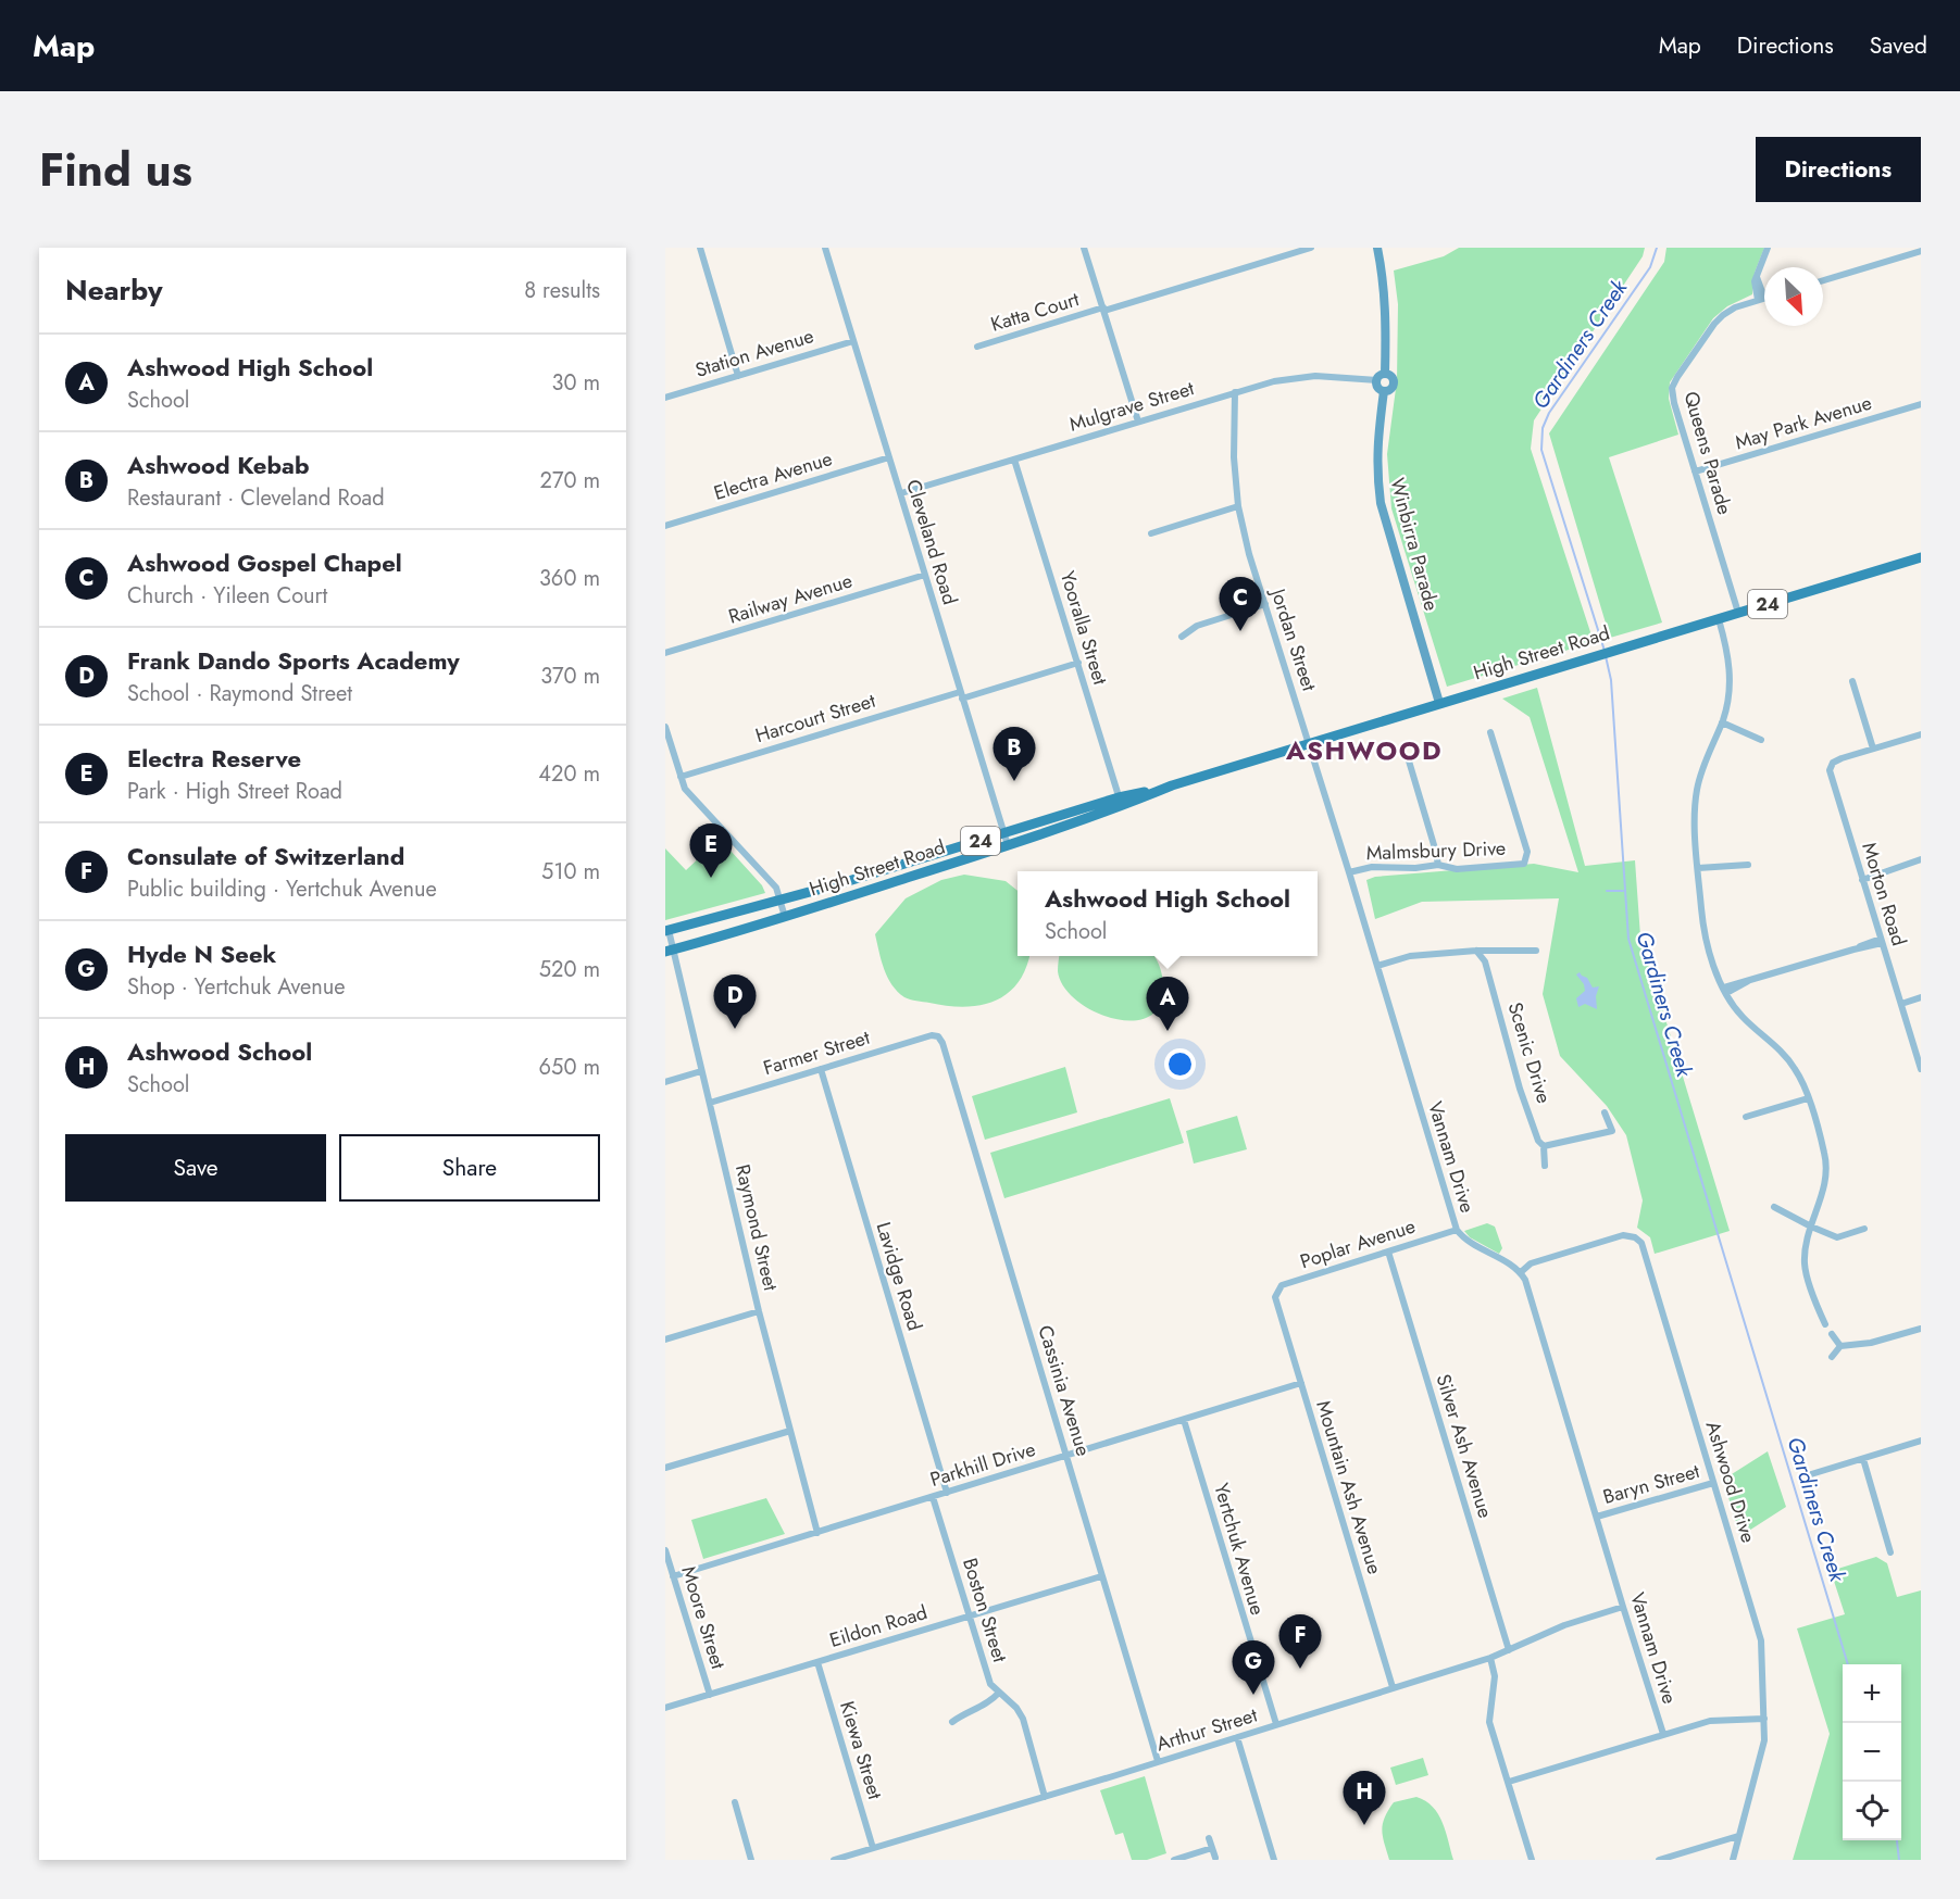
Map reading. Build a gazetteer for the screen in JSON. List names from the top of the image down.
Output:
{
  "streets": {
    "main road": ["24", "High Street Road"],
    "street": [
      "Katta Court",
      "Station Avenue",
      "Mulgrave Street",
      "May Park Avenue",
      "Queens Parade",
      "Electra Avenue",
      "Cleveland Road",
      "Winbirra Parade",
      "Railway Avenue",
      "Yooralla Street",
      "Jordan Street",
      "Harcourt Street",
      "Malmsbury Drive",
      "Morton Road",
      "Farmer Street",
      "Scenic Drive",
      "Vannam Drive",
      "Raymond Street",
      "Poplar Avenue",
      "Lavidge Road",
      "Cassinia Avenue",
      "Silver Ash Avenue",
      "Parkhill Drive",
      "Ashwood Drive",
      "Baryn Street",
      "Mountain Ash Avenue",
      "Yertchuk Avenue",
      "Boston Street",
      "Moore Street",
      "Eildon Road",
      "Arthur Street",
      "Kiewa Street"
    ]
  },
  "crossings": [
    ["Station Avenue", "Cleveland Road"],
    ["Mulgrave Street", "Cleveland Road"],
    ["Mulgrave Street", "Winbirra Parade"],
    ["Mulgrave Street", "Yooralla Street"],
    ["Mulgrave Street", "Jordan Street"],
    ["May Park Avenue", "Queens Parade"],
    ["Queens Parade", "High Street Road"],
    ["Electra Avenue", "Cleveland Road"],
    ["Cleveland Road", "Railway Avenue"],
    ["Cleveland Road", "High Street Road"],
    ["Cleveland Road", "Harcourt Street"],
    ["Winbirra Parade", "High Street Road"],
    ["Yooralla Street", "High Street Road"],
    ["Yooralla Street", "Harcourt Street"],
    ["Jordan Street", "High Street Road"],
    ["Jordan Street", "Vannam Drive"],
    ["High Street Road", "Vannam Drive"],
    ["High Street Road", "Raymond Street"],
    ["Malmsbury Drive", "Vannam Drive"],
    ["Farmer Street", "Raymond Street"],
    ["Farmer Street", "Lavidge Road"],
    ["Farmer Street", "Cassinia Avenue"],
    ["Vannam Drive", "Poplar Avenue"],
    ["Vannam Drive", "Ashwood Drive"],
    ["Vannam Drive", "Baryn Street"],
    ["Vannam Drive", "Arthur Street"],
    ["Raymond Street", "Parkhill Drive"],
    ["Poplar Avenue", "Silver Ash Avenue"],
    ["Poplar Avenue", "Mountain Ash Avenue"],
    ["Lavidge Road", "Parkhill Drive"],
    ["Cassinia Avenue", "Parkhill Drive"],
    ["Cassinia Avenue", "Eildon Road"],
    ["Cassinia Avenue", "Arthur Street"],
    ["Silver Ash Avenue", "Arthur Street"],
    ["Parkhill Drive", "Mountain Ash Avenue"],
    ["Parkhill Drive", "Yertchuk Avenue"],
    ["Parkhill Drive", "Boston Street"],
    ["Parkhill Drive", "Moore Street"],
    ["Ashwood Drive", "Baryn Street"],
    ["Mountain Ash Avenue", "Arthur Street"],
    ["Yertchuk Avenue", "Arthur Street"],
    ["Boston Street", "Eildon Road"],
    ["Boston Street", "Arthur Street"],
    ["Moore Street", "Eildon Road"],
    ["Eildon Road", "Kiewa Street"],
    ["Arthur Street", "Kiewa Street"]
  ],
  "districts": ["ASHWOOD"],
  "water": ["Gardiners Creek"],
  "north": "bottom right",
  "page": {
    "header": "Map",
    "nav": ["Map", "Directions", "Saved"],
    "title": "Find us",
    "buttons": [
      "Directions",
      ["Save", "Share"]
    ],
    "heading": ["Nearby", "8 results"],
    "list": [
      {
        "mark": "A",
        "name": "Ashwood High School",
        "note": "School",
        "value": "30 m"
      },
      {
        "mark": "B",
        "name": "Ashwood Kebab",
        "note": "Restaurant · Cleveland Road",
        "value": "270 m"
      },
      {
        "mark": "C",
        "name": "Ashwood Gospel Chapel",
        "note": "Church · Yileen Court",
        "value": "360 m"
      },
      {
        "mark": "D",
        "name": "Frank Dando Sports Academy",
        "note": "School · Raymond Street",
        "value": "370 m"
      },
      {
        "mark": "E",
        "name": "Electra Reserve",
        "note": "Park · High Street Road",
        "value": "420 m"
      },
      {
        "mark": "F",
        "name": "Consulate of Switzerland",
        "note": "Public building · Yertchuk Avenue",
        "value": "510 m"
      },
      {
        "mark": "G",
        "name": "Hyde N Seek",
        "note": "Shop · Yertchuk Avenue",
        "value": "520 m"
      },
      {
        "mark": "H",
        "name": "Ashwood School",
        "note": "School",
        "value": "650 m"
      }
    ],
    "pins": [
      "C",
      "B",
      "E",
      "D",
      "A",
      "F",
      "G",
      "H"
    ],
    "popup": ["Ashwood High School", "School"],
    "map_buttons": ["+", "−"]
  }
}
